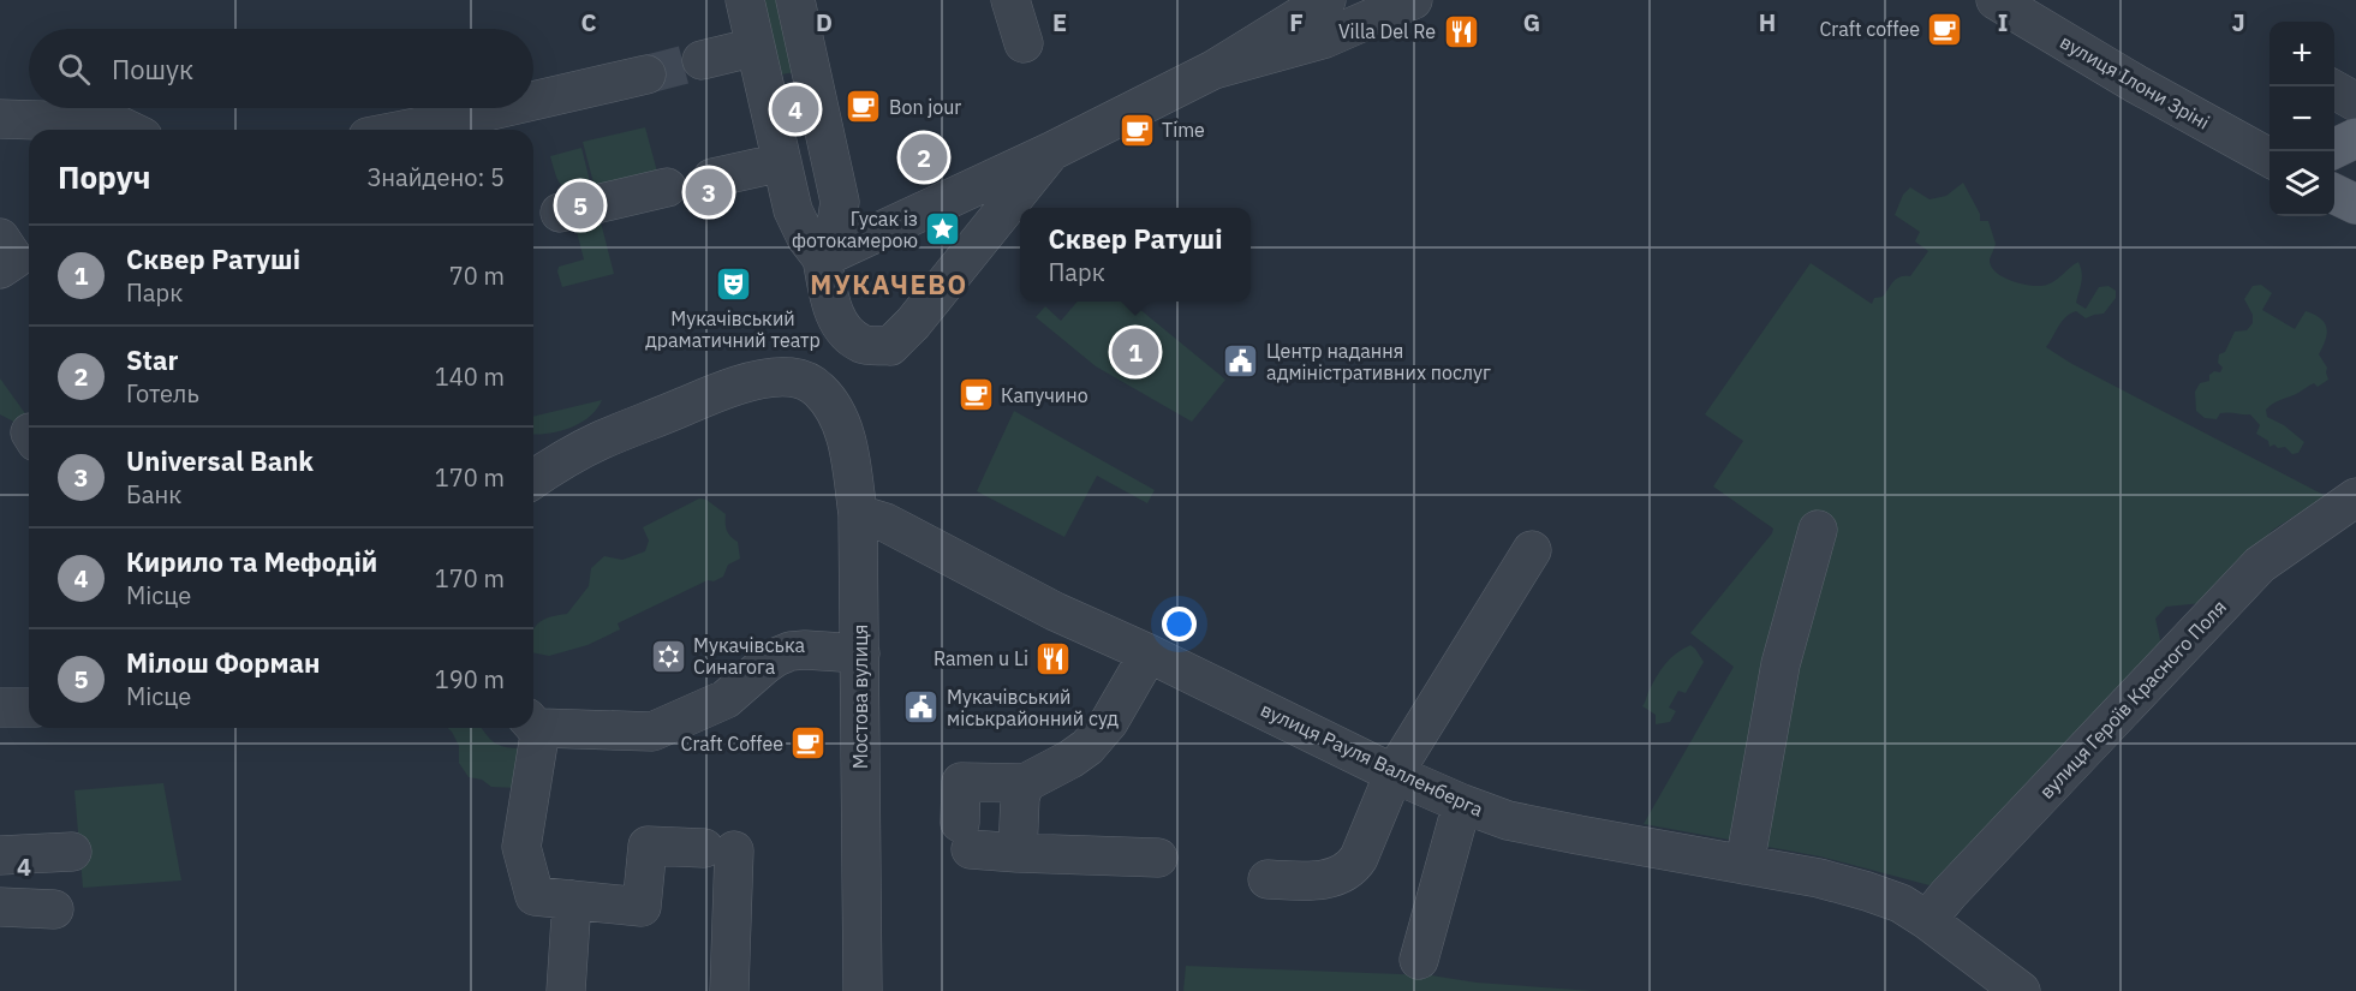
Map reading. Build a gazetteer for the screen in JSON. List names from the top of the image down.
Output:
{
  "streets": {
    "street": [
      "вулиця Ілони Зріні",
      "Мостова вулиця",
      "вулиця Героїв Красного Поля",
      "вулиця Рауля Валленберга"
    ]
  },
  "crossings": [
    ["Мостова вулиця", "вулиця Рауля Валленберга"],
    ["вулиця Героїв Красного Поля", "вулиця Рауля Валленберга"]
  ],
  "districts": ["МУКАЧЕВО"],
  "places": {
    "cafe": [
      "Craft coffee",
      "Bon jour",
      "Time",
      "Капучино",
      "Craft Coffee"
    ],
    "restaurant": ["Villa Del Re", "Ramen u Li"],
    "place": ["Гусак із фотокамерою"],
    "theatre": ["Мукачівський драматичний театр"],
    "public building": ["Центр надання адміністративних послуг", "Мукачівський міськрайонний суд"],
    "synagogue": ["Мукачівська Синагога"]
  },
  "page": {
    "map_buttons": ["+", "−"],
    "search": "Пошук",
    "pins": [
      "4",
      "2",
      "3",
      "5",
      "1"
    ],
    "heading": ["Поруч", "Знайдено: 5"],
    "popup": ["Сквер Ратуші", "Парк"],
    "list": [
      {
        "mark": "1",
        "name": "Сквер Ратуші",
        "note": "Парк",
        "value": "70 m"
      },
      {
        "mark": "2",
        "name": "Star",
        "note": "Готель",
        "value": "140 m"
      },
      {
        "mark": "3",
        "name": "Universal Bank",
        "note": "Банк",
        "value": "170 m"
      },
      {
        "mark": "4",
        "name": "Кирило та Мефодій",
        "note": "Місце",
        "value": "170 m"
      },
      {
        "mark": "5",
        "name": "Мілош Форман",
        "note": "Місце",
        "value": "190 m"
      }
    ]
  },
  "grid": {
    "columns": [
      "C",
      "D",
      "E",
      "F",
      "G",
      "H",
      "I",
      "J"
    ],
    "rows": ["4"]
  }
}
